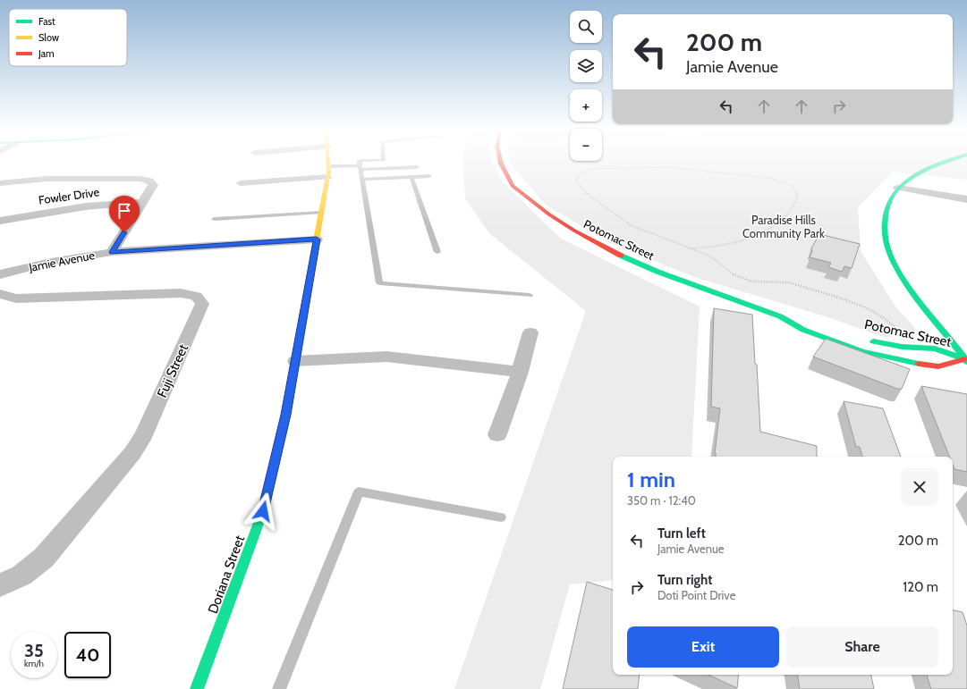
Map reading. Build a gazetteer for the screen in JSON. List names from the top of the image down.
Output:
{
  "streets": {
    "street": [
      "Fowler Drive",
      "Potomac Street",
      "Jamie Avenue",
      "Fuji Street",
      "Doriana Street"
    ]
  },
  "crossings": [
    ["Jamie Avenue", "Doriana Street"]
  ],
  "parks": ["Paradise Hills Community Park"],
  "legend": ["Fast", "Slow", "Jam"],
  "page": {
    "map_buttons": ["+", "−"],
    "turn": ["200 m", "Jamie Avenue"],
    "heading": ["1 min", "350 m · 12:40"],
    "list": [
      {
        "name": "Turn left",
        "note": "Jamie Avenue",
        "value": "200 m"
      },
      {
        "name": "Turn right",
        "note": "Doti Point Drive",
        "value": "120 m"
      }
    ],
    "buttons": ["Exit", "Share"],
    "speed": "35 km/h",
    "limit": "40"
  }
}
